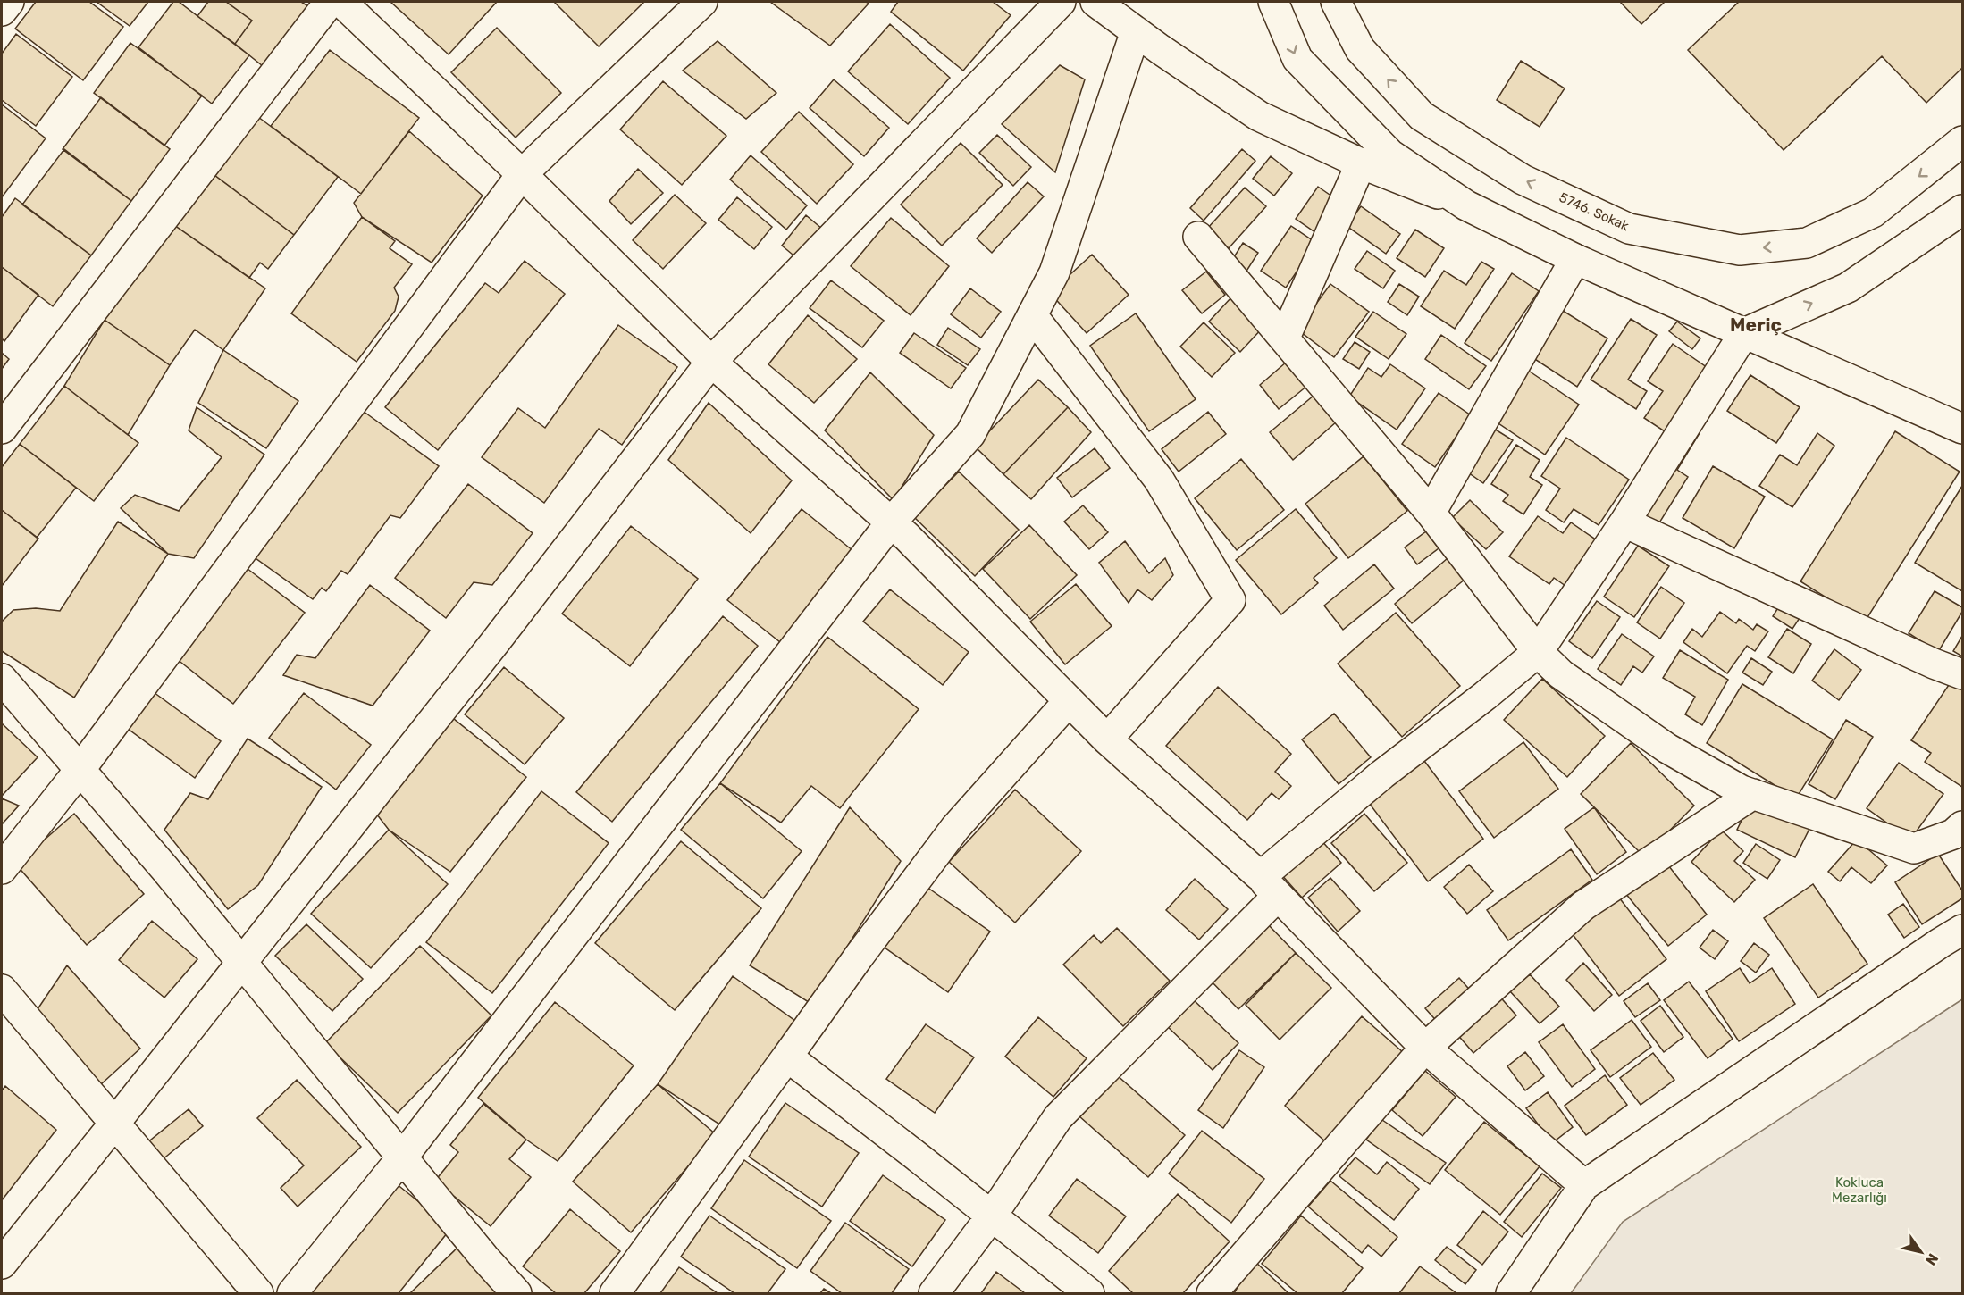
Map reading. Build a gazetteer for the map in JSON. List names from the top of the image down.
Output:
{
  "streets": {
    "street": ["5746. Sokak"]
  },
  "districts": ["Meriç"],
  "parks": ["Kokluca Mezarlığı"],
  "north": "bottom right"
}
